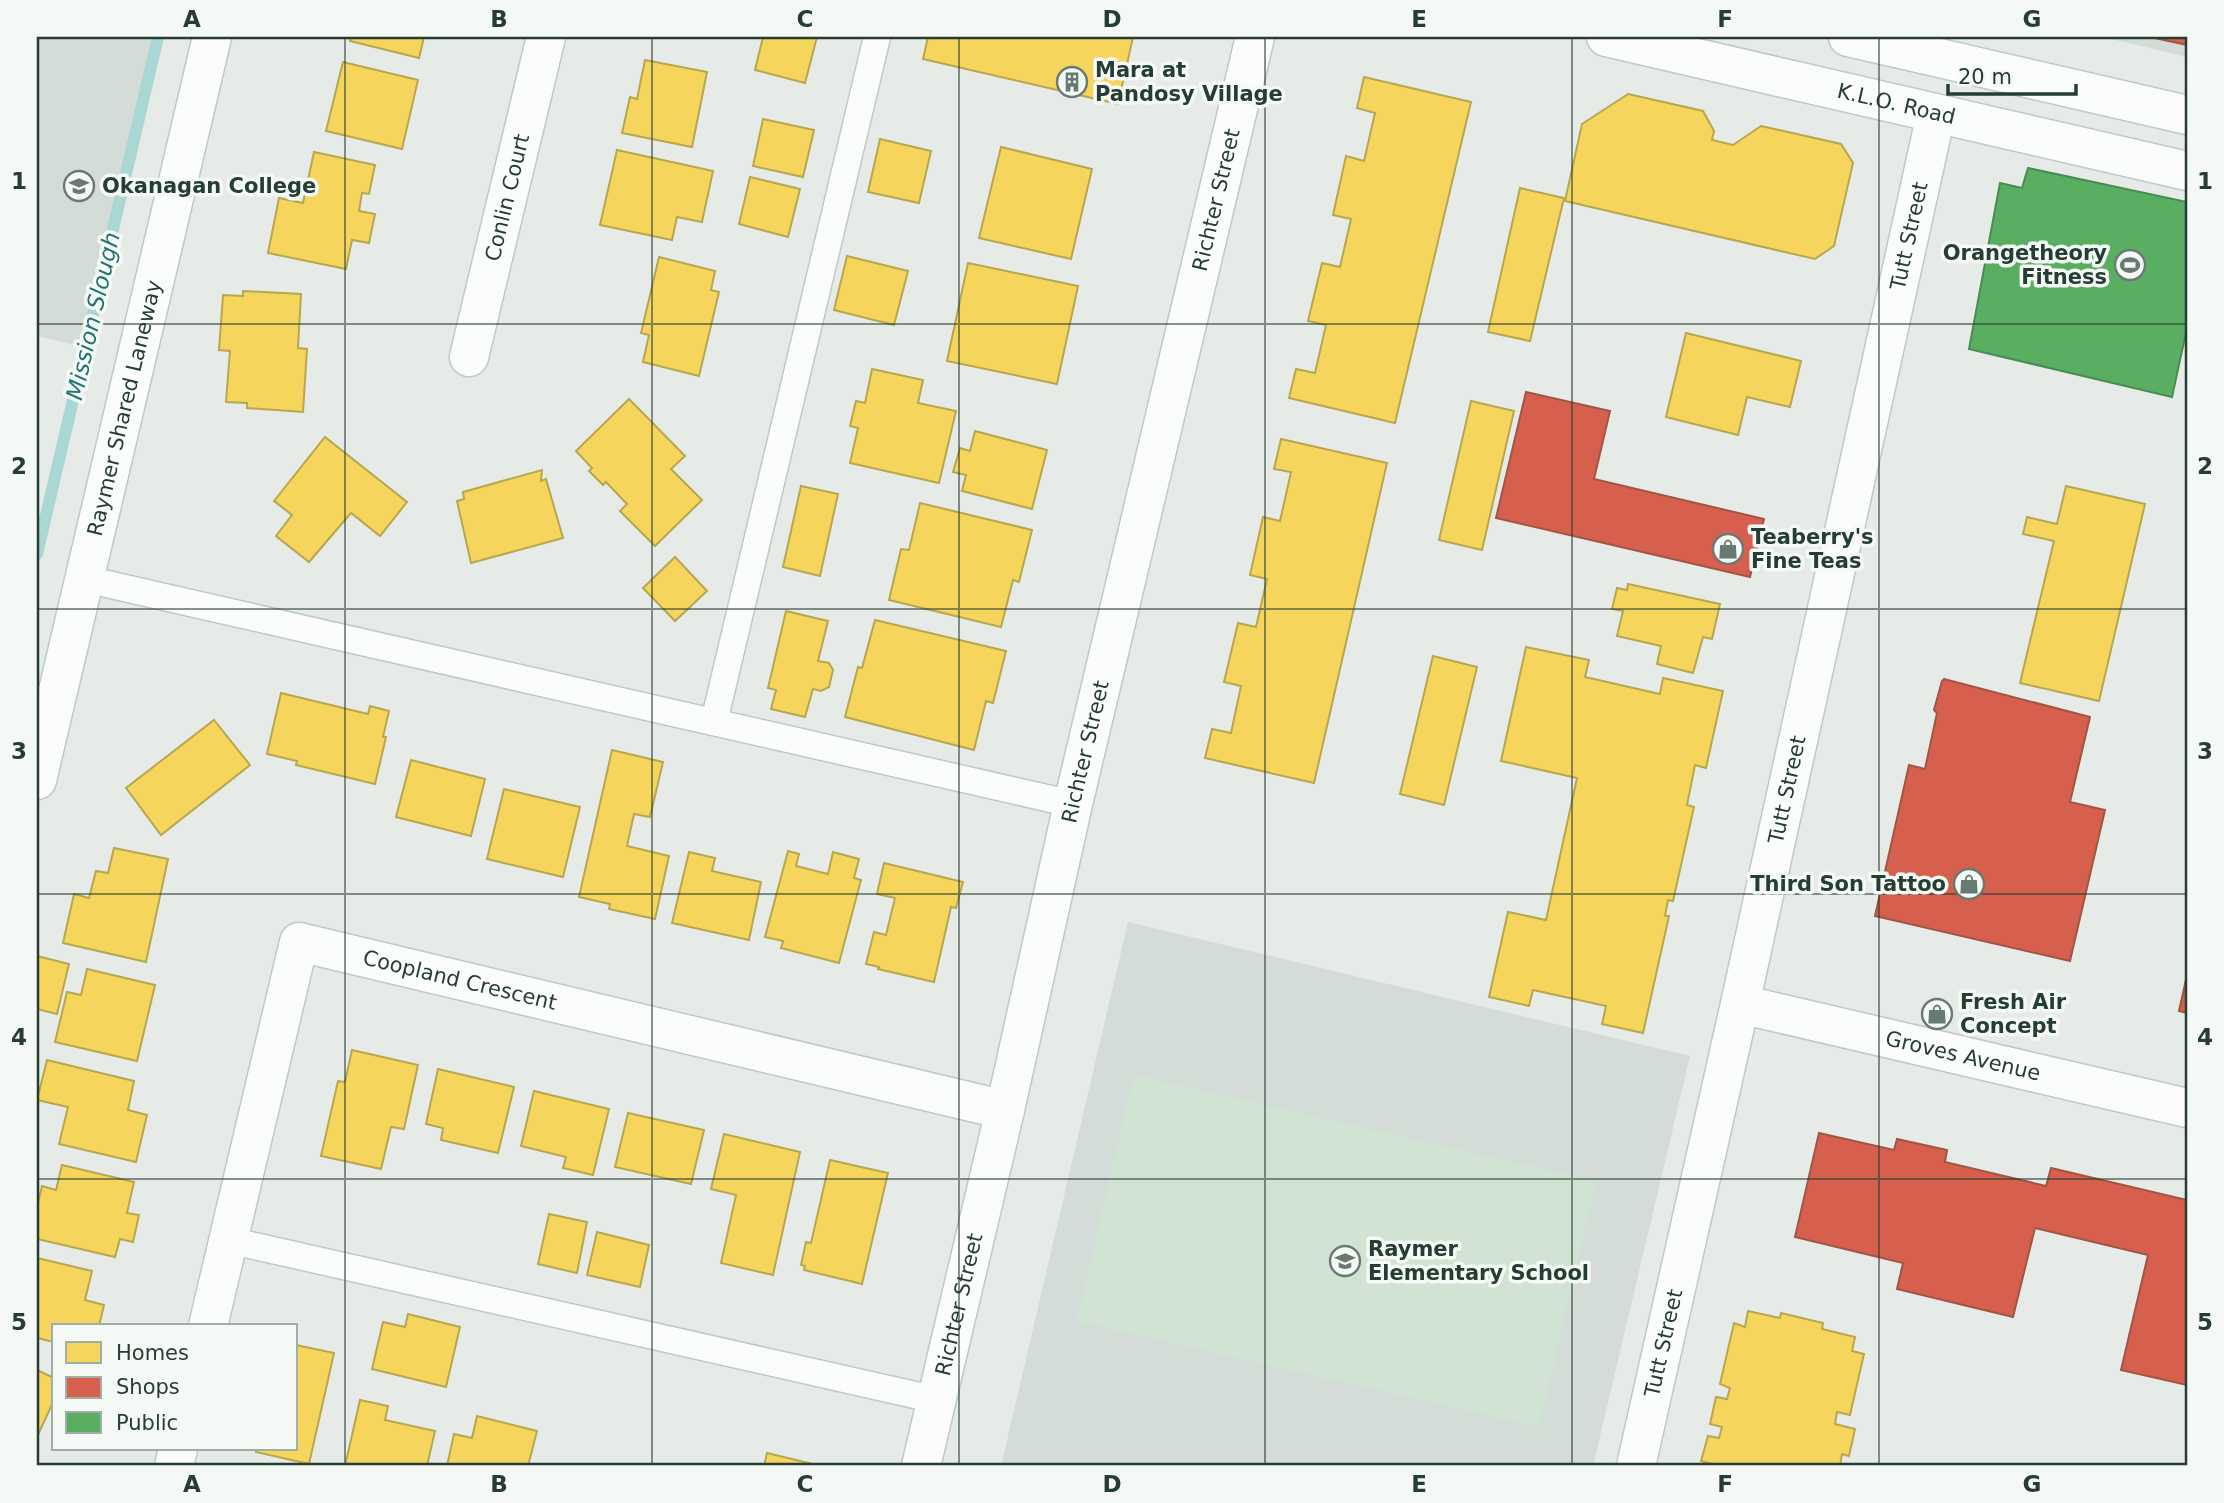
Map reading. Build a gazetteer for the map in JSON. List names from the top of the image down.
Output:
{
  "streets": {
    "street": [
      "K.L.O. Road",
      "Conlin Court",
      "Richter Street",
      "Tutt Street",
      "Raymer Shared Laneway",
      "Coopland Crescent",
      "Groves Avenue"
    ]
  },
  "crossings": [
    ["K.L.O. Road", "Tutt Street"],
    ["Richter Street", "Coopland Crescent"],
    ["Tutt Street", "Groves Avenue"]
  ],
  "water": ["Mission Slough"],
  "places": {
    "building": ["Mara at Pandosy Village"],
    "school or university": ["Okanagan College", "Raymer Elementary School"],
    "sports": ["Orangetheory Fitness"],
    "shop": ["Teaberry's Fine Teas", "Third Son Tattoo", "Fresh Air Concept"]
  },
  "legend": ["Homes", "Shops", "Public"],
  "scale_bar": "20 m",
  "grid": {
    "columns": [
      "A",
      "B",
      "C",
      "D",
      "E",
      "F",
      "G"
    ],
    "rows": [
      "1",
      "2",
      "3",
      "4",
      "5"
    ]
  }
}
